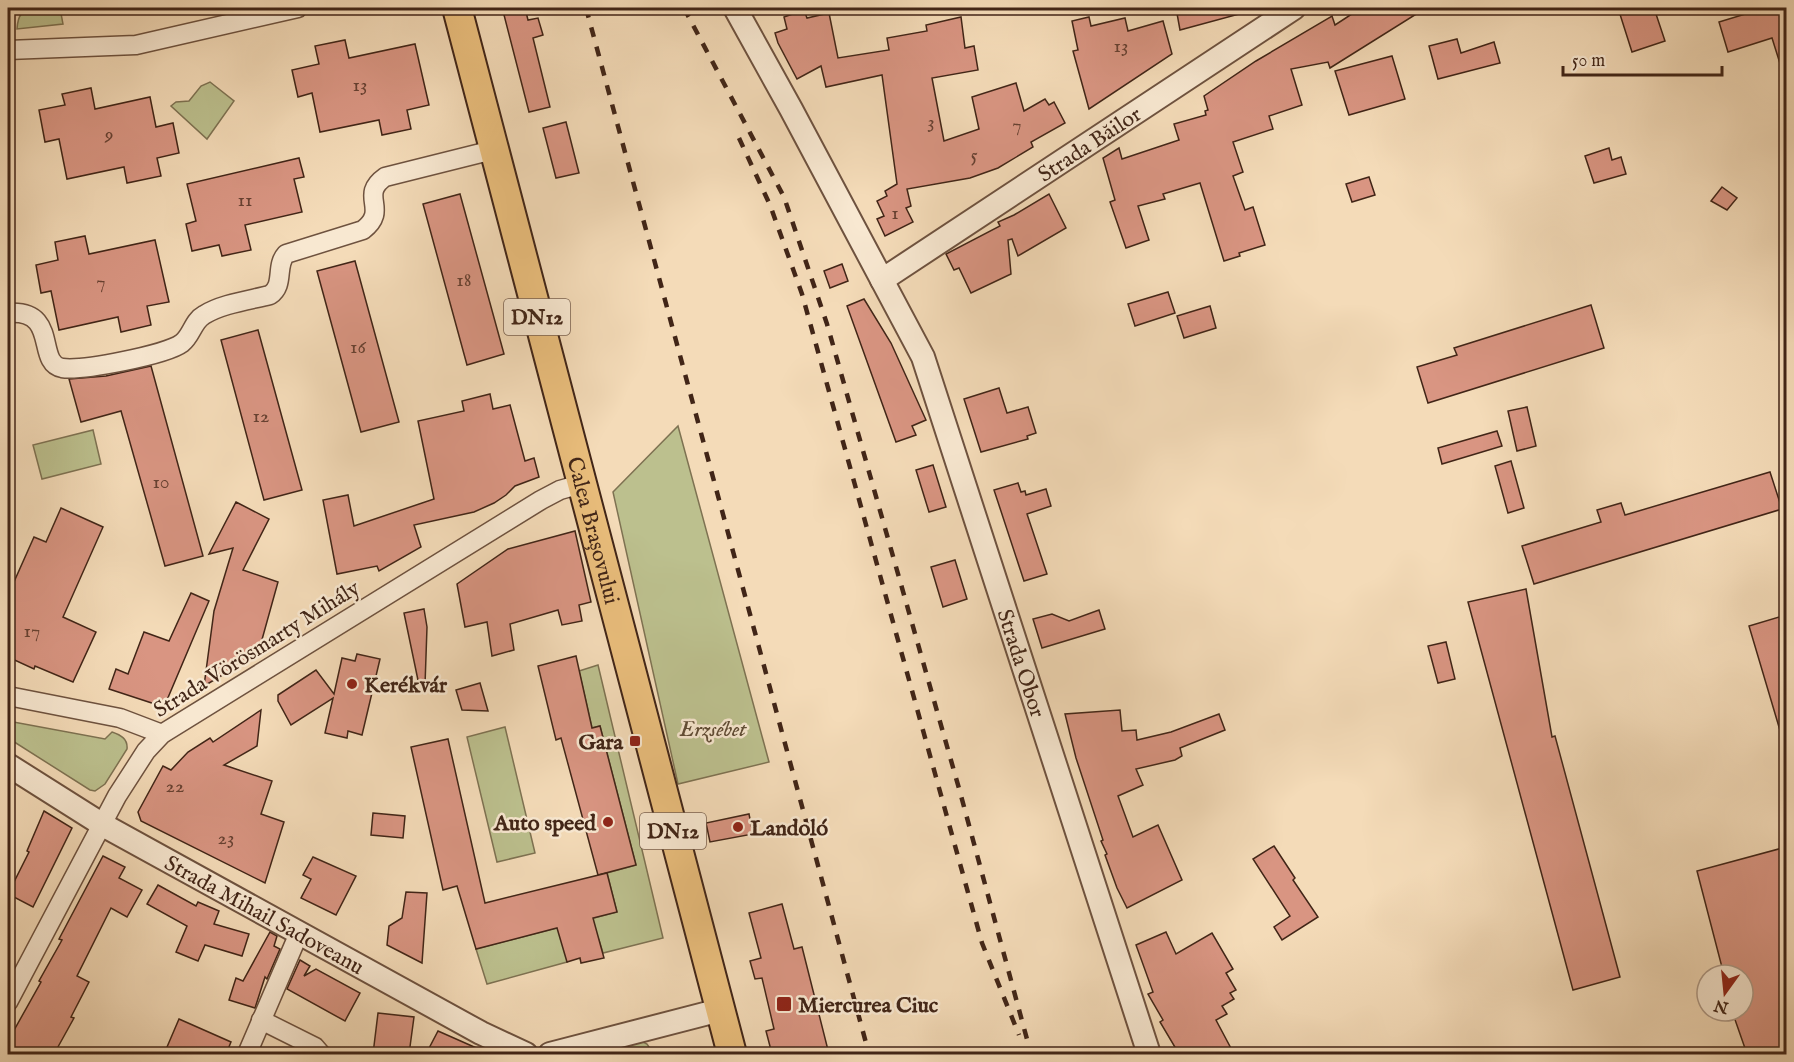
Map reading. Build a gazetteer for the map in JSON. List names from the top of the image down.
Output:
{
  "streets": {
    "main road": ["DN12", "Calea Brașovului"],
    "street": [
      "Strada Băilor",
      "Strada Vörösmarty Mihály",
      "Strada Obor",
      "Strada Mihail Sadoveanu"
    ]
  },
  "crossings": [
    ["Strada Băilor", "Strada Obor"],
    ["Calea Brașovului", "Strada Vörösmarty Mihály"],
    ["Strada Vörösmarty Mihály", "Strada Mihail Sadoveanu"]
  ],
  "parks": ["Erzsébet"],
  "places": {
    "other": ["Kerékvár", "Auto speed", "Landoló"],
    "transit": ["Gara", "Miercurea Ciuc"]
  },
  "house_numbers": [
    "13",
    "13",
    "3",
    "7",
    "9",
    "5",
    "11",
    "1",
    "18",
    "7",
    "16",
    "12",
    "10",
    "17",
    "22",
    "23"
  ],
  "scale_bar": "50 m",
  "north": "bottom"
}
